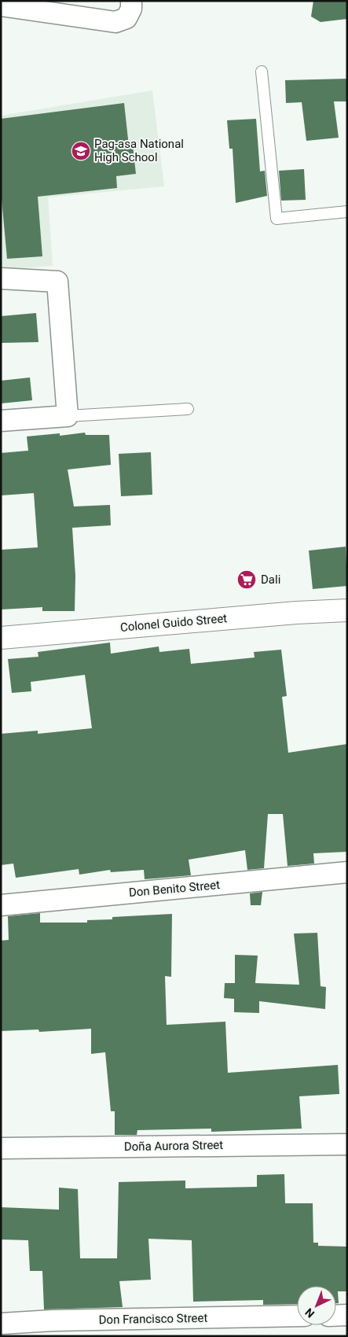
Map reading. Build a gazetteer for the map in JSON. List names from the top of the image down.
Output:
{
  "streets": {
    "street": [
      "Colonel Guido Street",
      "Don Benito Street",
      "Doña Aurora Street",
      "Don Francisco Street"
    ]
  },
  "places": {
    "school or university": ["Pag-asa National High School"],
    "supermarket": ["Dali"]
  },
  "north": "bottom left"
}
